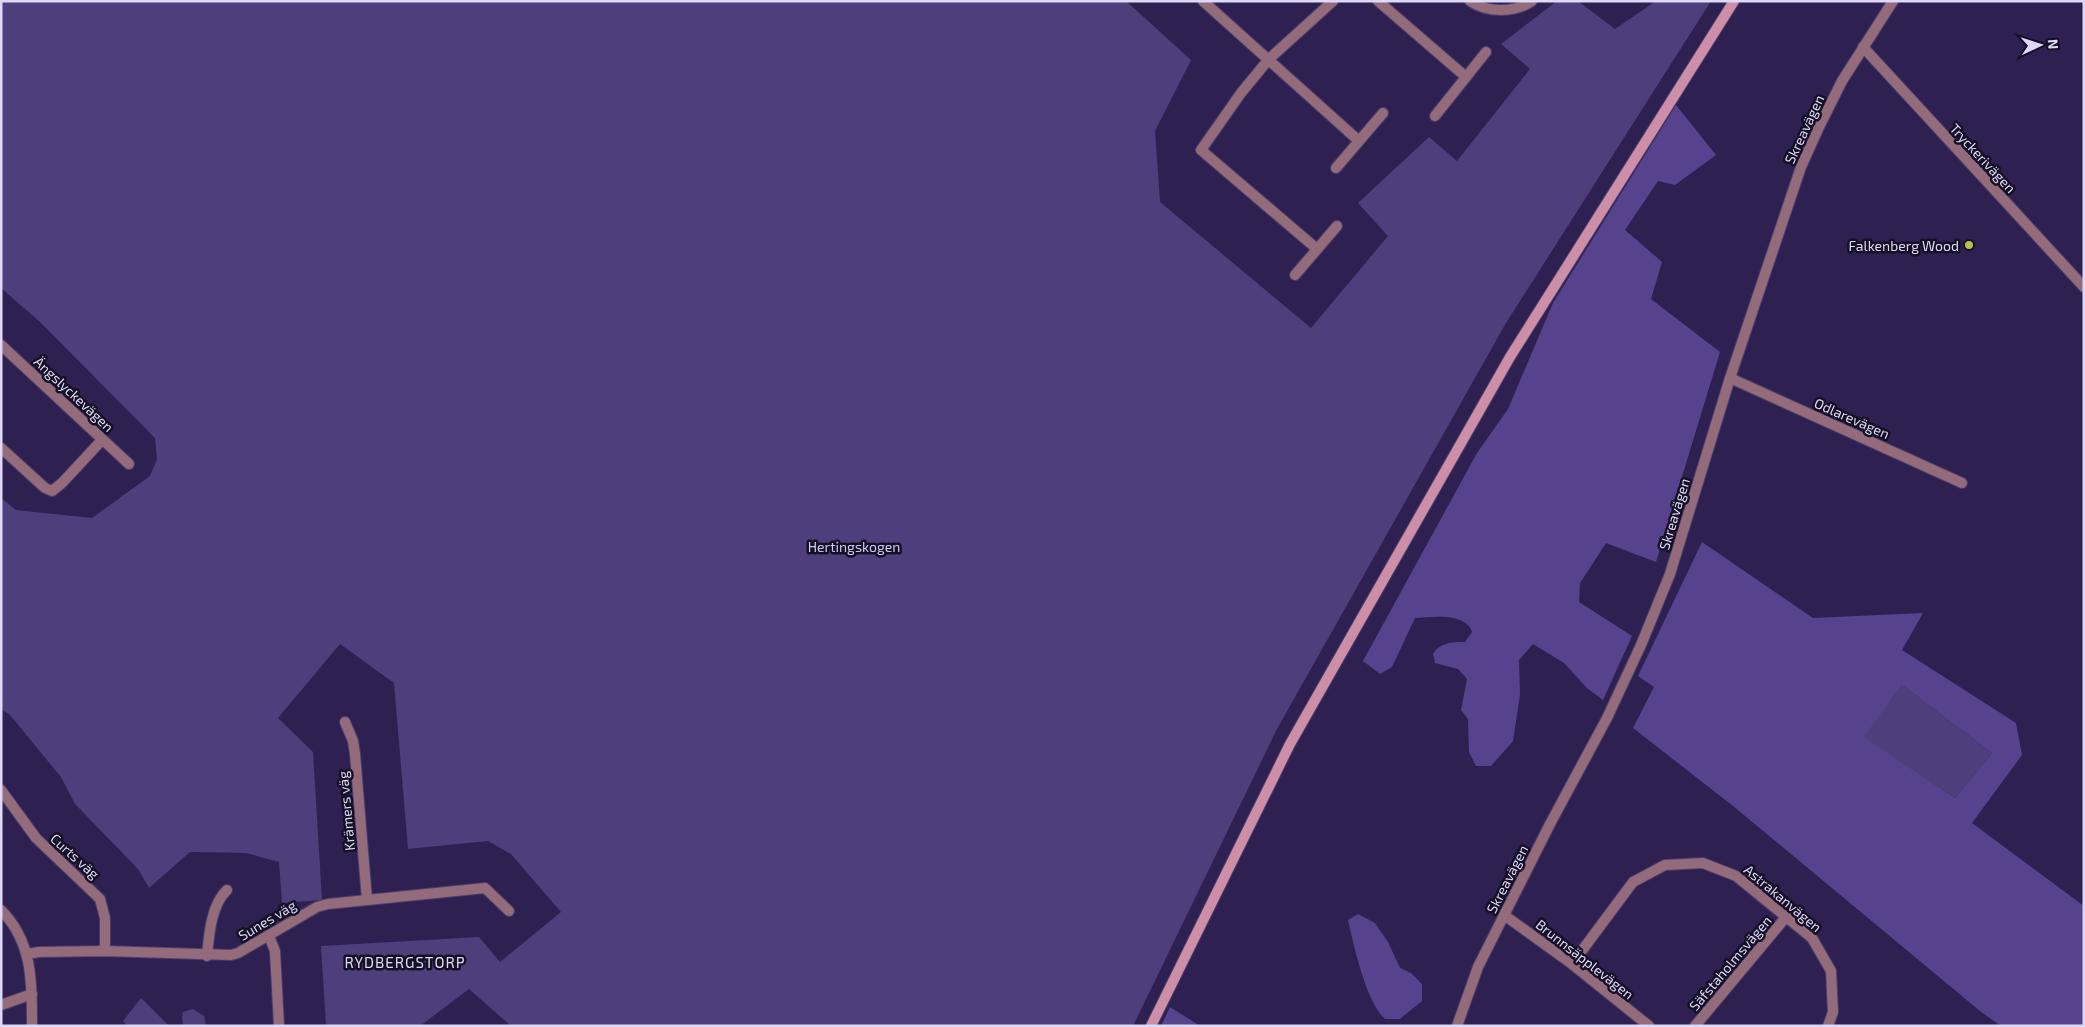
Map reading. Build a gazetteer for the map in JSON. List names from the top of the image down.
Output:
{
  "streets": {
    "street": [
      "Skreavägen",
      "Tryckerivägen",
      "Ängslyckevägen",
      "Odlarevägen",
      "Krämers väg",
      "Curts väg",
      "Astrakanvägen",
      "Sunes väg",
      "Brunnsäpplevägen",
      "Säfstaholmsvägen"
    ]
  },
  "crossings": [
    ["Skreavägen", "Tryckerivägen"],
    ["Skreavägen", "Odlarevägen"],
    ["Skreavägen", "Brunnsäpplevägen"],
    ["Krämers väg", "Sunes väg"],
    ["Curts väg", "Sunes väg"],
    ["Astrakanvägen", "Brunnsäpplevägen"],
    ["Astrakanvägen", "Säfstaholmsvägen"]
  ],
  "districts": ["RYDBERGSTORP"],
  "parks": ["Hertingskogen"],
  "places": ["Falkenberg Wood"],
  "north": "right"
}
